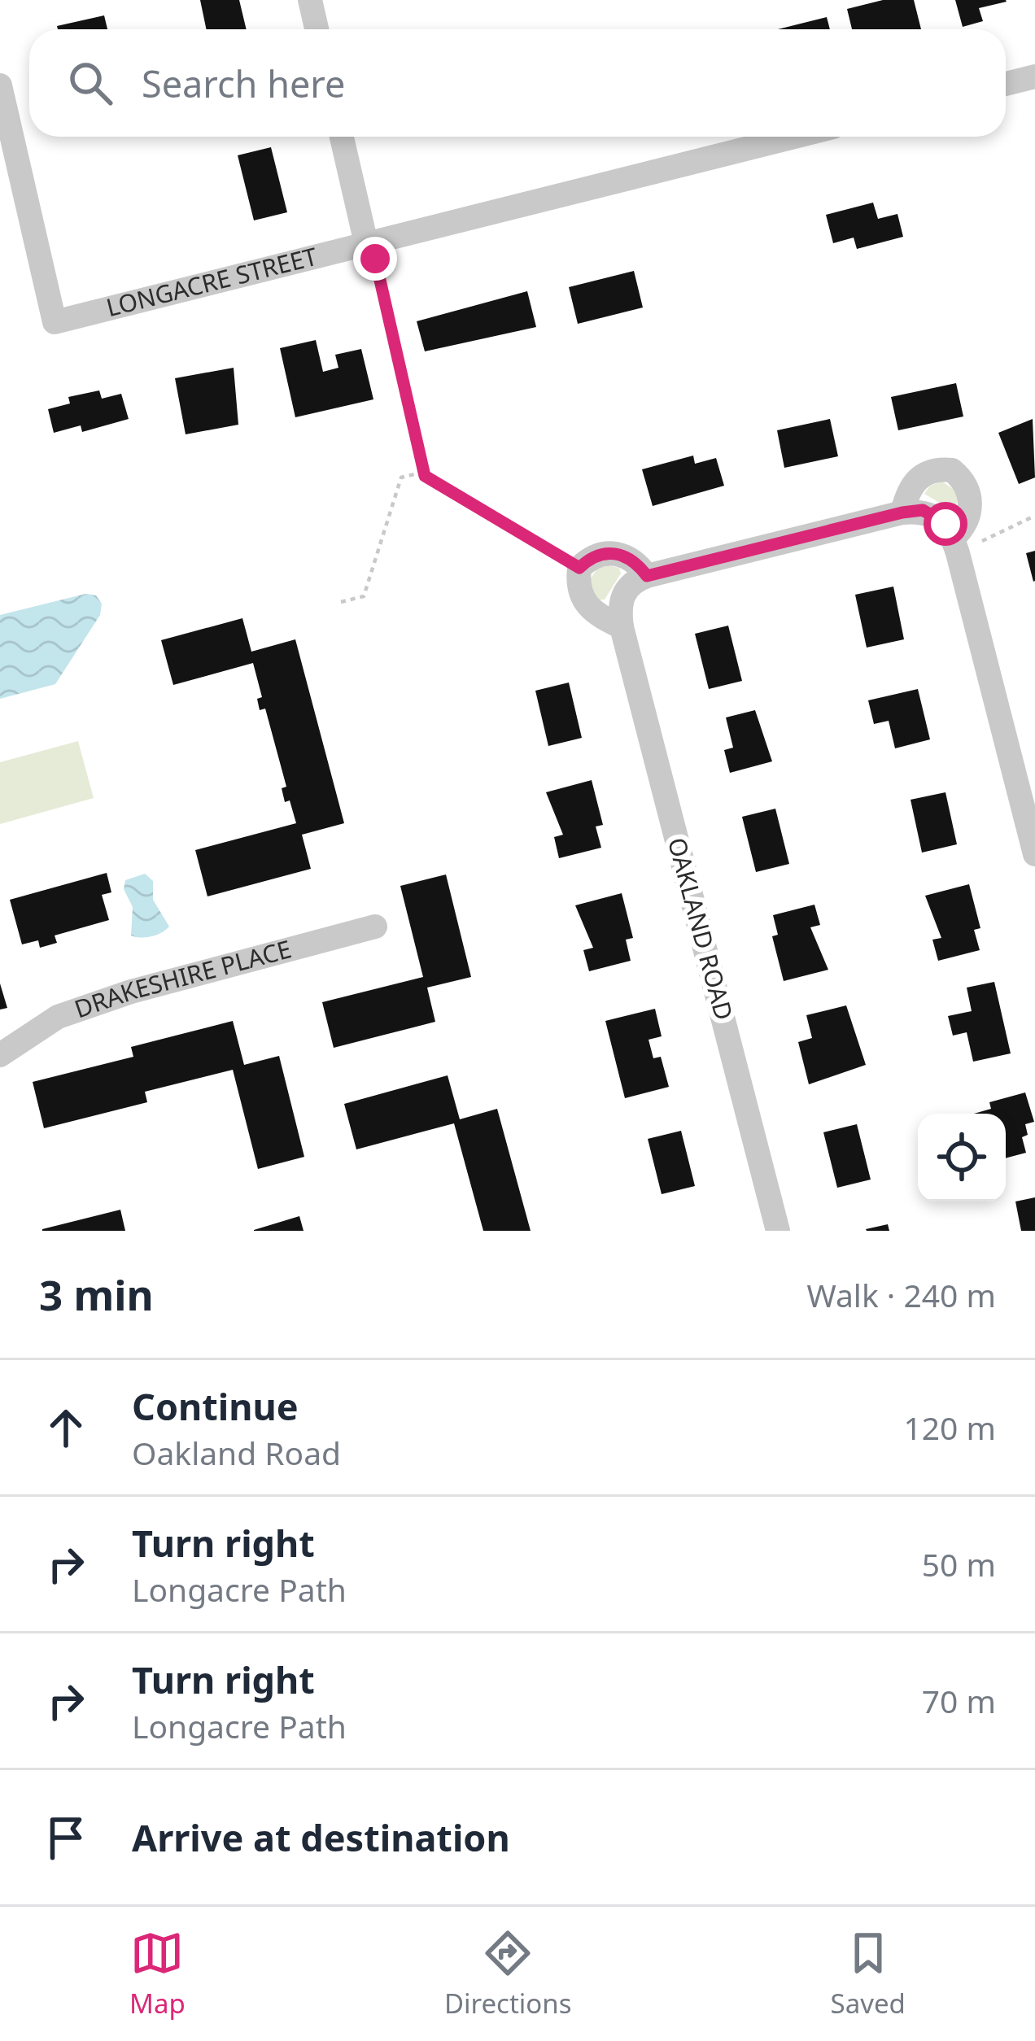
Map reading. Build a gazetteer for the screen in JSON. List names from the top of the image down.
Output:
{
  "streets": {
    "street": ["LONGACRE STREET", "OAKLAND ROAD", "DRAKESHIRE PLACE"]
  },
  "page": {
    "search": "Search here",
    "heading": ["3 min", "Walk · 240 m"],
    "list": [
      ["Continue", "Oakland Road", "120 m"],
      ["Turn right", "Longacre Path", "50 m"],
      ["Turn right", "Longacre Path", "70 m"],
      "Arrive at destination"
    ],
    "nav": ["Map", "Directions", "Saved"]
  }
}
